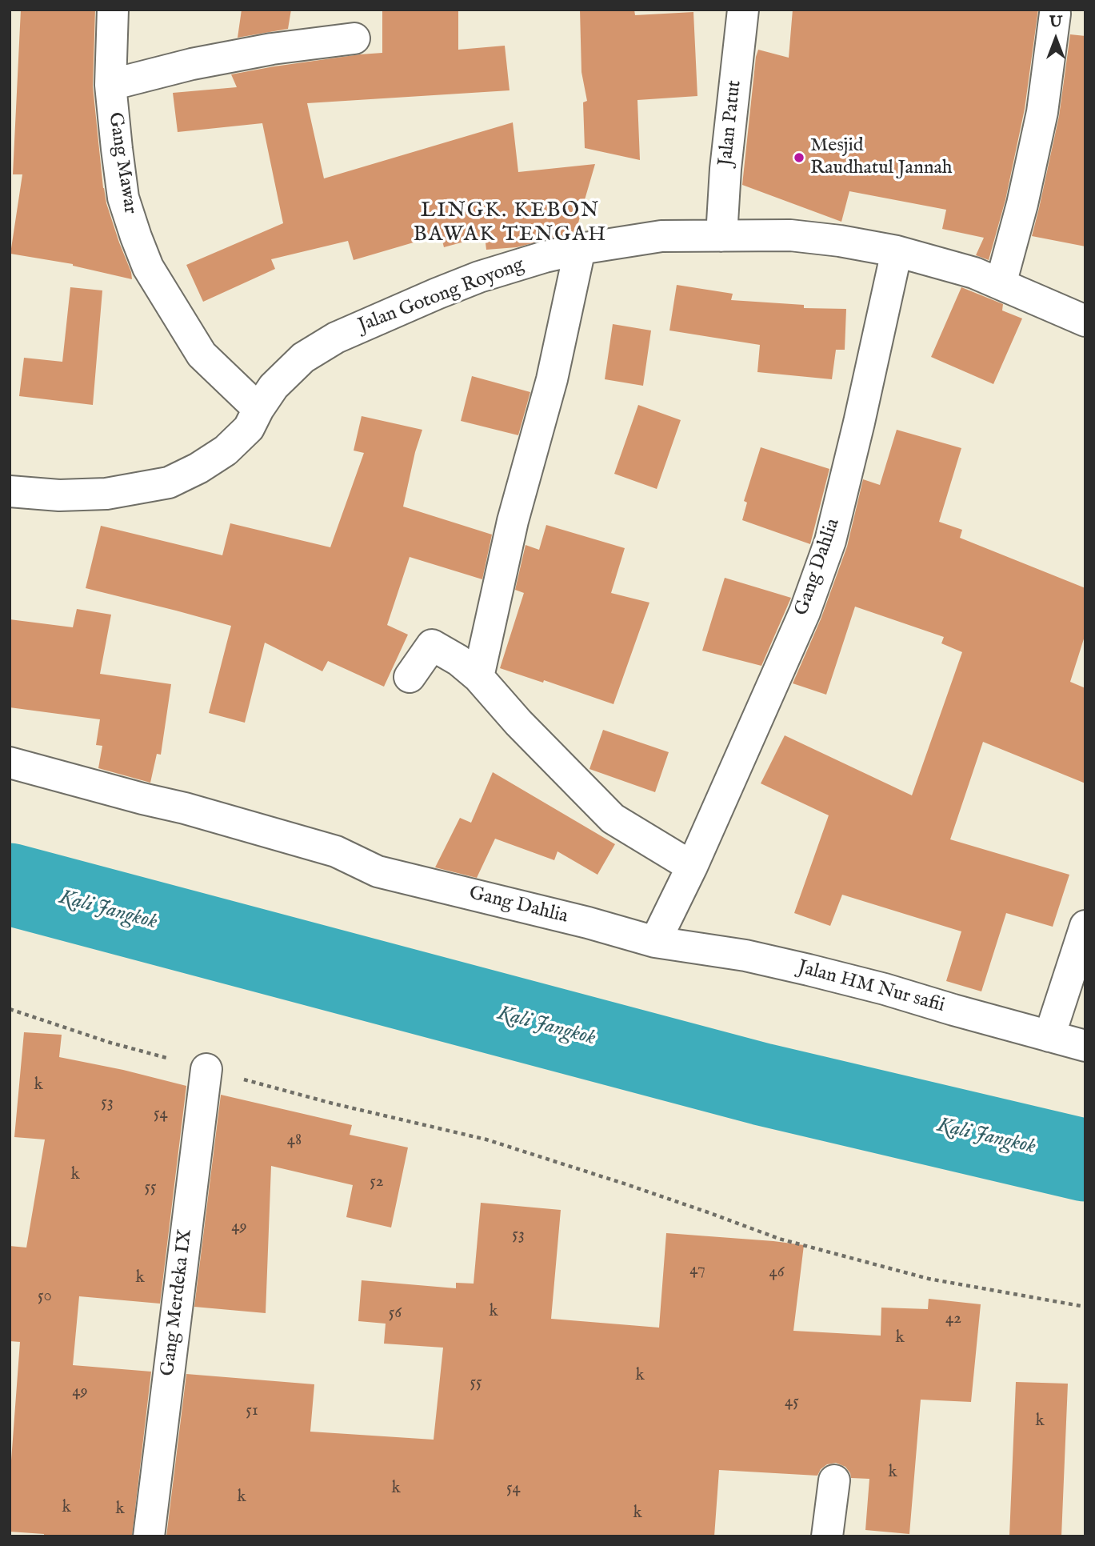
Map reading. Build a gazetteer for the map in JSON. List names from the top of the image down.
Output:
{
  "streets": {
    "street": [
      "Jalan Patut",
      "Gang Mawar",
      "Jalan Gotong Royong",
      "Gang Dahlia",
      "Jalan HM Nur safii",
      "Gang Merdeka IX"
    ]
  },
  "crossings": [
    ["Jalan Patut", "Jalan Gotong Royong"],
    ["Gang Mawar", "Jalan Gotong Royong"],
    ["Jalan Gotong Royong", "Gang Dahlia"],
    ["Gang Dahlia", "Jalan HM Nur safii"]
  ],
  "districts": ["LINGK. KEBON BAWAK TENGAH"],
  "water": ["Kali Jangkok"],
  "places": ["Mesjid Raudhatul Jannah"],
  "house_numbers": [
    "k",
    "53",
    "54",
    "48",
    "k",
    "52",
    "55",
    "49",
    "53",
    "47",
    "46",
    "k",
    "50",
    "k",
    "56",
    "42",
    "k",
    "k",
    "55",
    "49",
    "45",
    "51",
    "k",
    "k",
    "k",
    "54",
    "k",
    "k",
    "k",
    "k"
  ],
  "north": "top"
}
